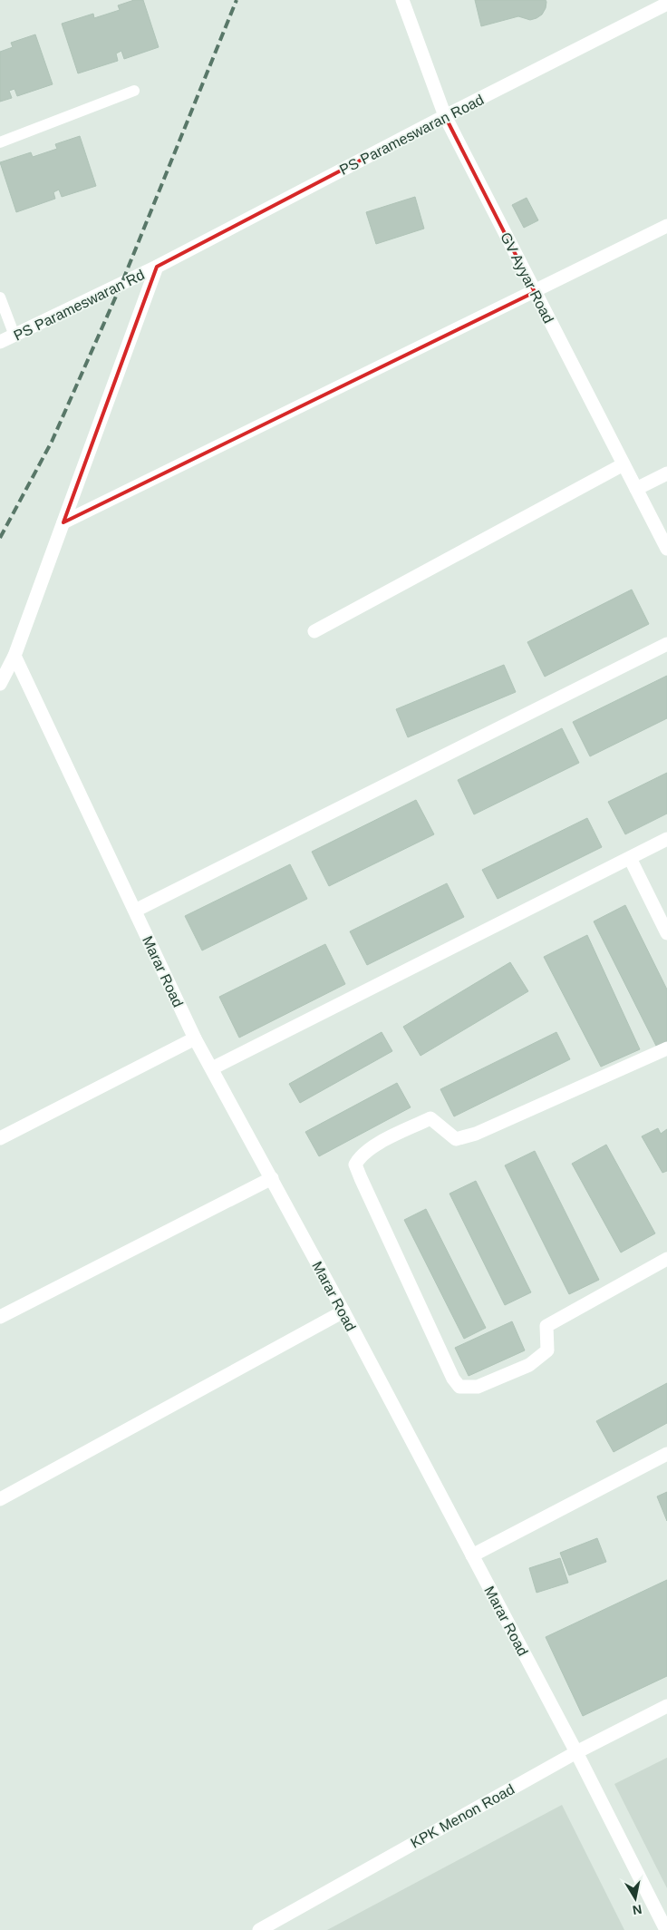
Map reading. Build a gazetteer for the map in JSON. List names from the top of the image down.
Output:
{
  "streets": {
    "street": [
      "PS Parameswaran Road",
      "GV Ayyar Road",
      "PS Parameswaran Rd",
      "Marar Road",
      "KPK Menon Road"
    ]
  },
  "crossings": [
    ["PS Parameswaran Road", "GV Ayyar Road"],
    ["PS Parameswaran Road", "PS Parameswaran Rd"],
    ["Marar Road", "KPK Menon Road"]
  ],
  "north": "bottom"
}
